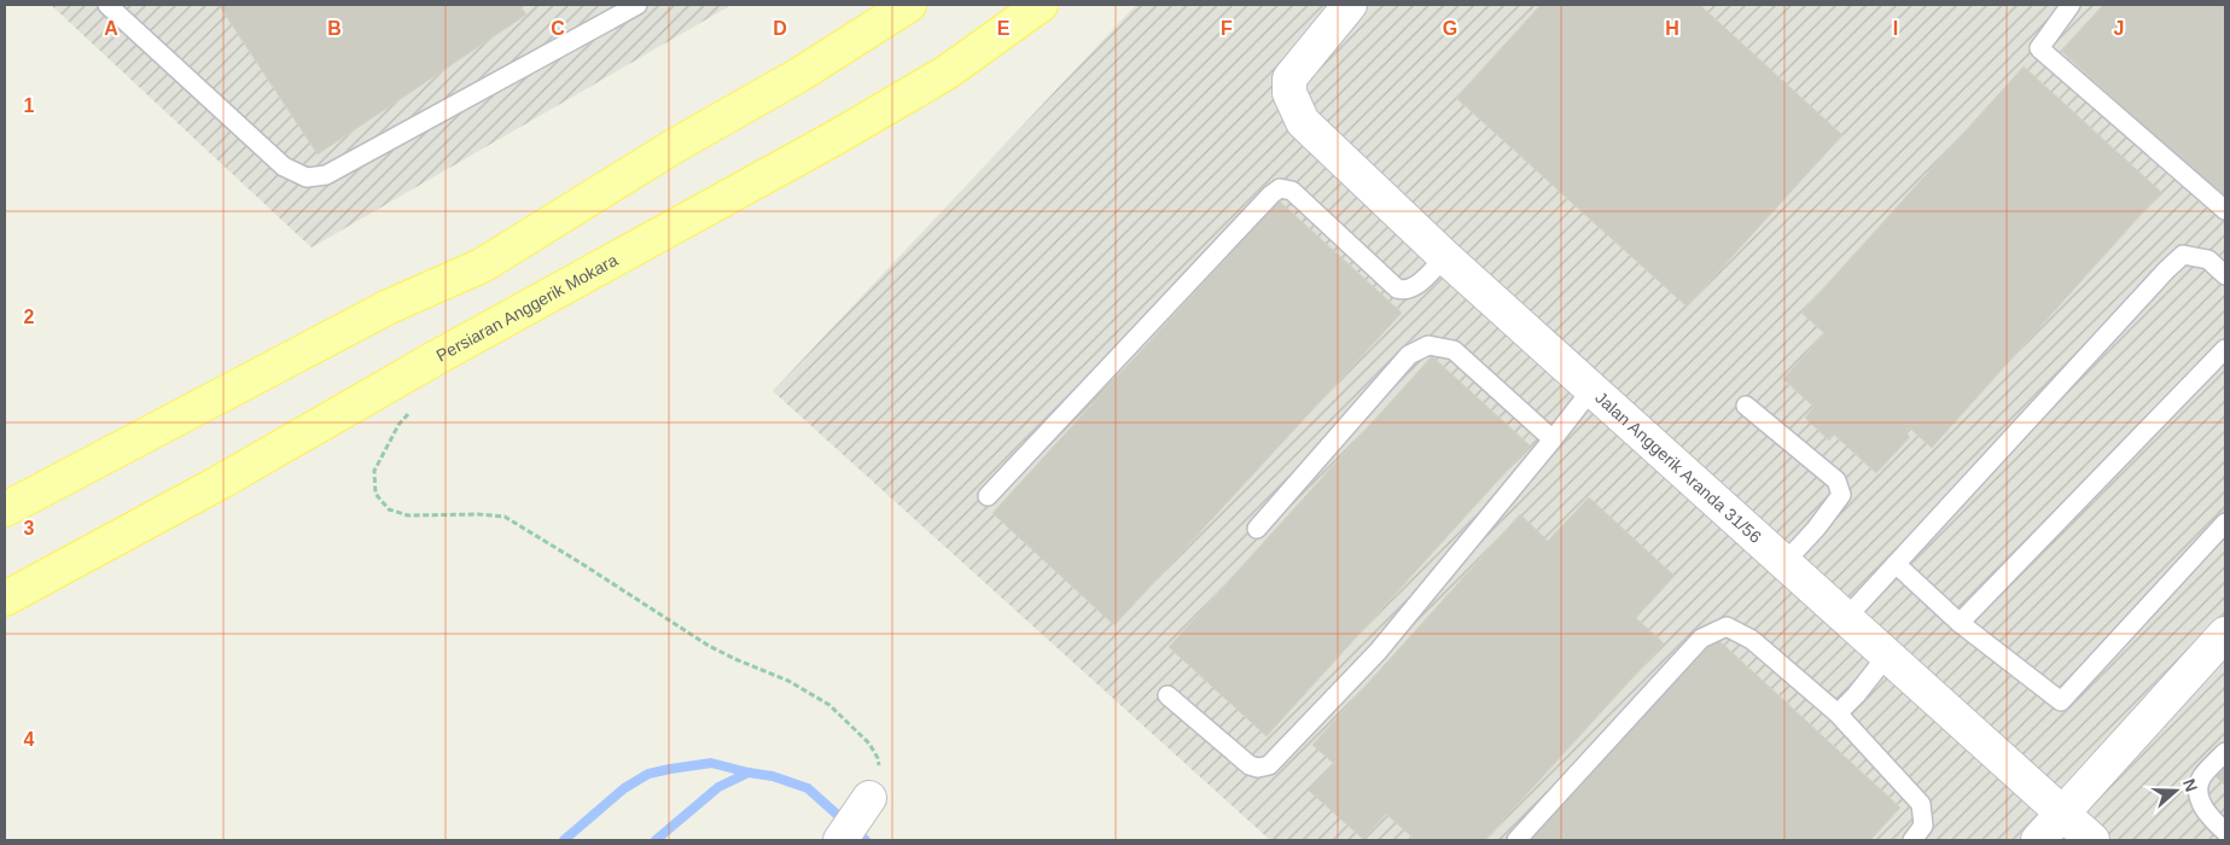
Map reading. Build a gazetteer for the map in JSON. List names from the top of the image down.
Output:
{
  "streets": {
    "main road": ["Persiaran Anggerik Mokara"],
    "street": ["Jalan Anggerik Aranda 31/56"]
  },
  "north": "right",
  "grid": {
    "columns": [
      "A",
      "B",
      "C",
      "D",
      "E",
      "F",
      "G",
      "H",
      "I",
      "J"
    ],
    "rows": [
      "1",
      "2",
      "3",
      "4"
    ]
  }
}
